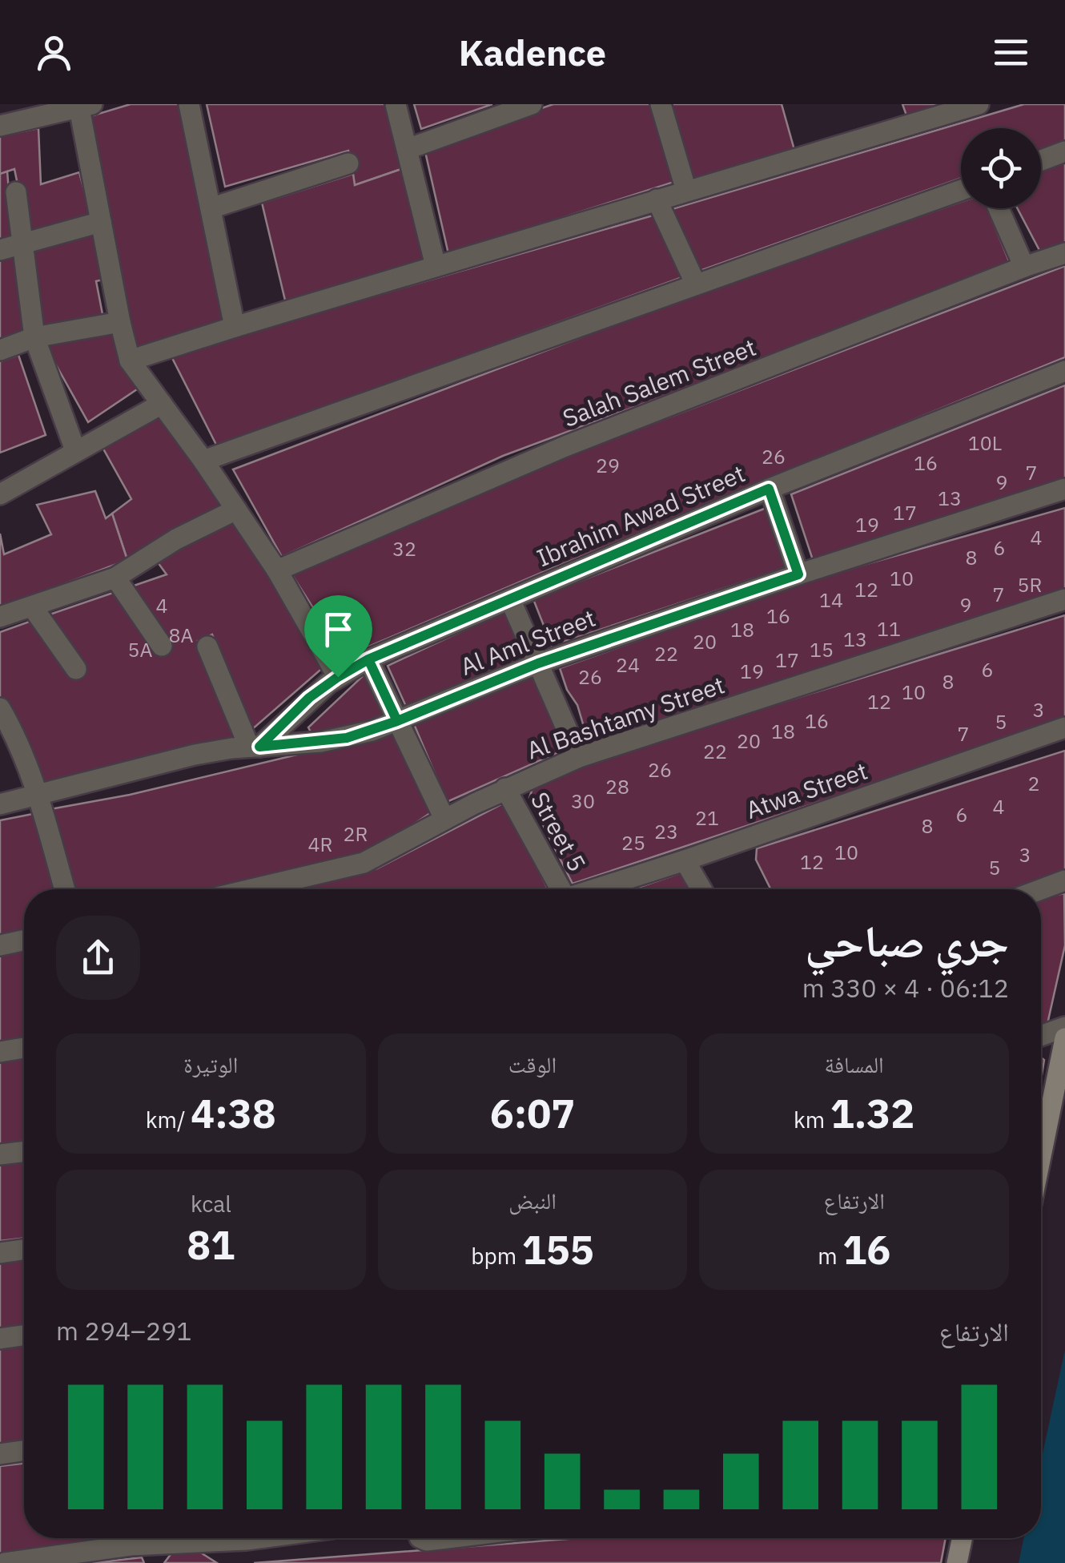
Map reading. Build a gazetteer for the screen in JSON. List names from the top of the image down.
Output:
{
  "streets": {
    "street": [
      "Salah Salem Street",
      "Ibrahim Awad Street",
      "Al Aml Street",
      "Al Bashtamy Street",
      "Atwa Street",
      "Street 5"
    ]
  },
  "crossings": [
    ["Ibrahim Awad Street", "Al Aml Street"],
    ["Al Bashtamy Street", "Street 5"]
  ],
  "house_numbers": [
    "10L",
    "26",
    "16",
    "29",
    "7",
    "9",
    "13",
    "17",
    "19",
    "4",
    "6",
    "32",
    "8",
    "10",
    "5R",
    "12",
    "7",
    "14",
    "9",
    "4",
    "16",
    "11",
    "18",
    "8A",
    "13",
    "20",
    "5A",
    "15",
    "22",
    "17",
    "24",
    "6",
    "19",
    "26",
    "8",
    "10",
    "12",
    "3",
    "16",
    "5",
    "18",
    "7",
    "20",
    "22",
    "26",
    "2",
    "28",
    "30",
    "4",
    "6",
    "21",
    "8",
    "23",
    "2R",
    "25",
    "4R",
    "10",
    "3",
    "12",
    "5"
  ],
  "page": {
    "header": "Kadence",
    "heading": ["جري صباحي", "06:12 · 4 × 330 m"],
    "stats": [
      ["المسافة", "1.32 km"],
      ["الوقت", "6:07"],
      ["الوتيرة", "4:38 /km"],
      ["الارتفاع", "16 m"],
      ["النبض", "155 bpm"],
      ["kcal", "81"]
    ],
    "chart": ["الارتفاع", "291–294 m"]
  }
}
